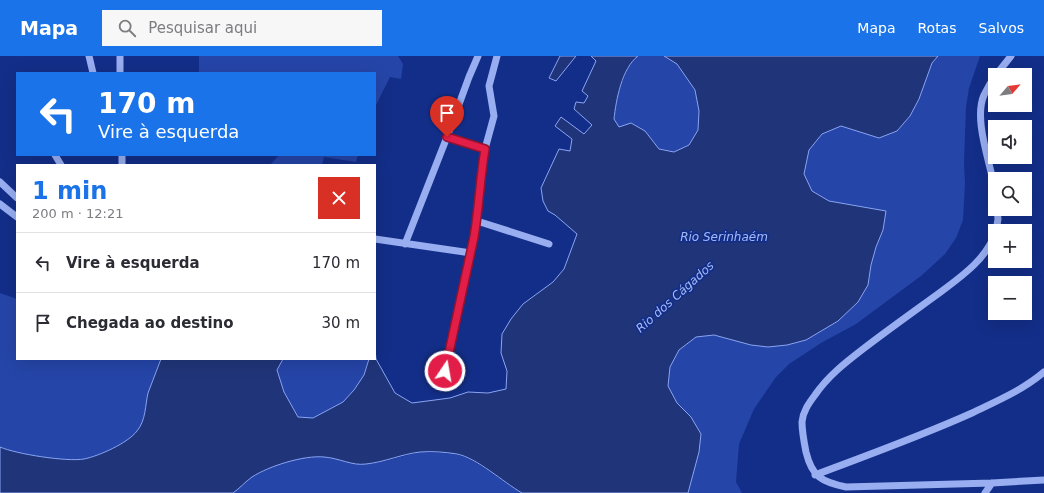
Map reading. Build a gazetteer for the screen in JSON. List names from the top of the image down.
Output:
{
  "water": ["Rio Serinhaém", "Rio dos Cágados"],
  "north": "top right",
  "page": {
    "header": "Mapa",
    "search": "Pesquisar aqui",
    "nav": ["Mapa", "Rotas", "Salvos"],
    "map_buttons": ["+", "−"],
    "turn": ["170 m", "Vire à esquerda"],
    "heading": ["1 min", "200 m · 12:21"],
    "list": [
      {
        "name": "Vire à esquerda",
        "value": "170 m"
      },
      {
        "name": "Chegada ao destino",
        "value": "30 m"
      }
    ]
  }
}
